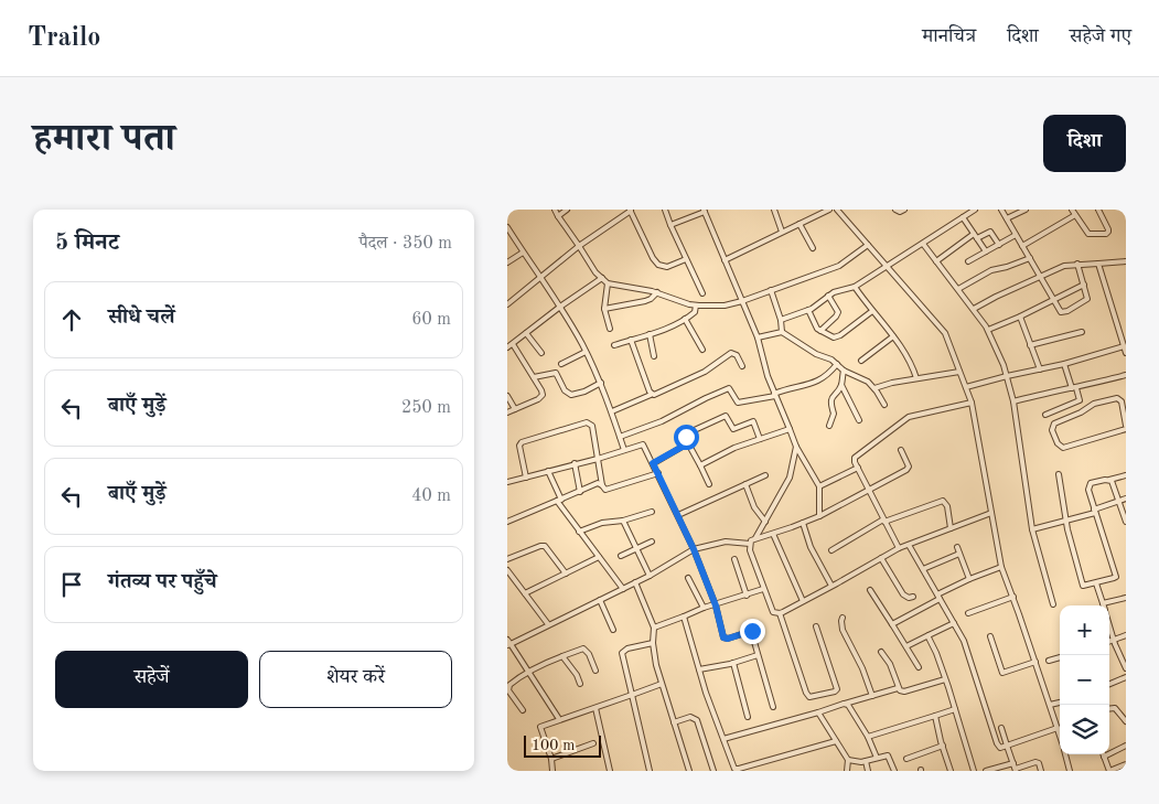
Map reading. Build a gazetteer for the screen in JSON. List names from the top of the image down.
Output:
{
  "scale_bar": "100 m",
  "page": {
    "header": "Trailo",
    "nav": ["मानचित्र", "दिशा", "सहेजे गए"],
    "title": "हमारा पता",
    "buttons": [
      "दिशा",
      ["सहेजें", "शेयर करें"]
    ],
    "heading": ["5 मिनट", "पैदल · 350 m"],
    "list": [
      ["सीधे चलें", "60 m"],
      ["बाएँ मुड़ें", "250 m"],
      ["बाएँ मुड़ें", "40 m"],
      "गंतव्य पर पहुँचे"
    ],
    "map_buttons": ["+", "−"],
    "scale": "100 m"
  }
}
